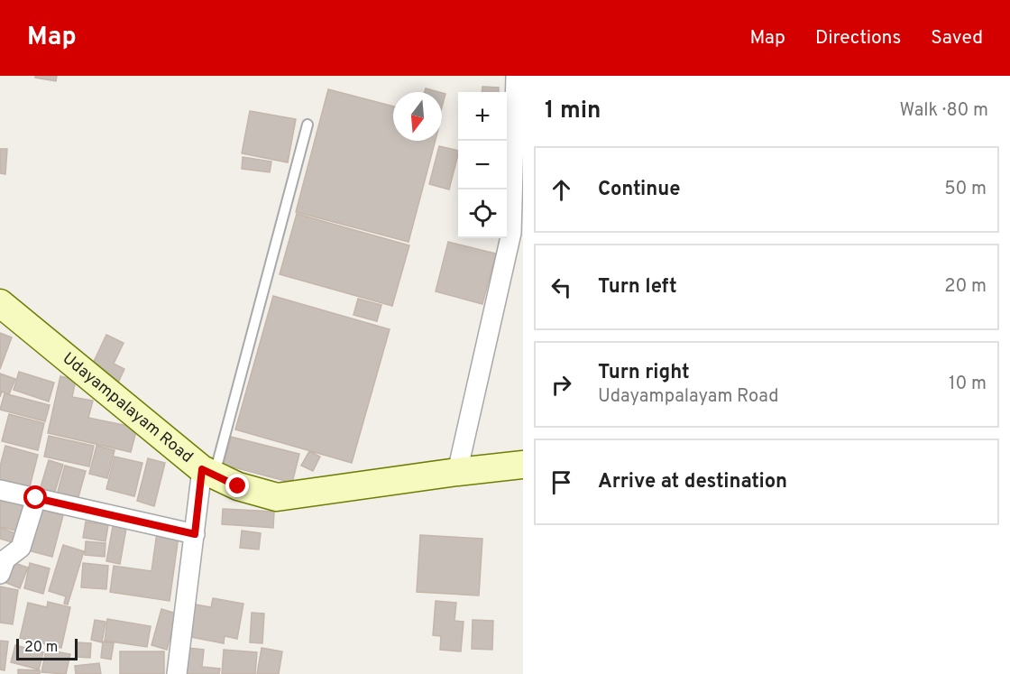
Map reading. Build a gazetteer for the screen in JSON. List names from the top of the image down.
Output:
{
  "streets": {
    "street": ["Udayampalayam Road"]
  },
  "scale_bar": "20 m",
  "north": "bottom",
  "page": {
    "header": "Map",
    "nav": ["Map", "Directions", "Saved"],
    "heading": ["1 min", "Walk · 80 m"],
    "map_buttons": ["+", "−"],
    "list": [
      ["Continue", "50 m"],
      ["Turn left", "20 m"],
      ["Turn right", "Udayampalayam Road", "10 m"],
      "Arrive at destination"
    ],
    "scale": "20 m"
  }
}
